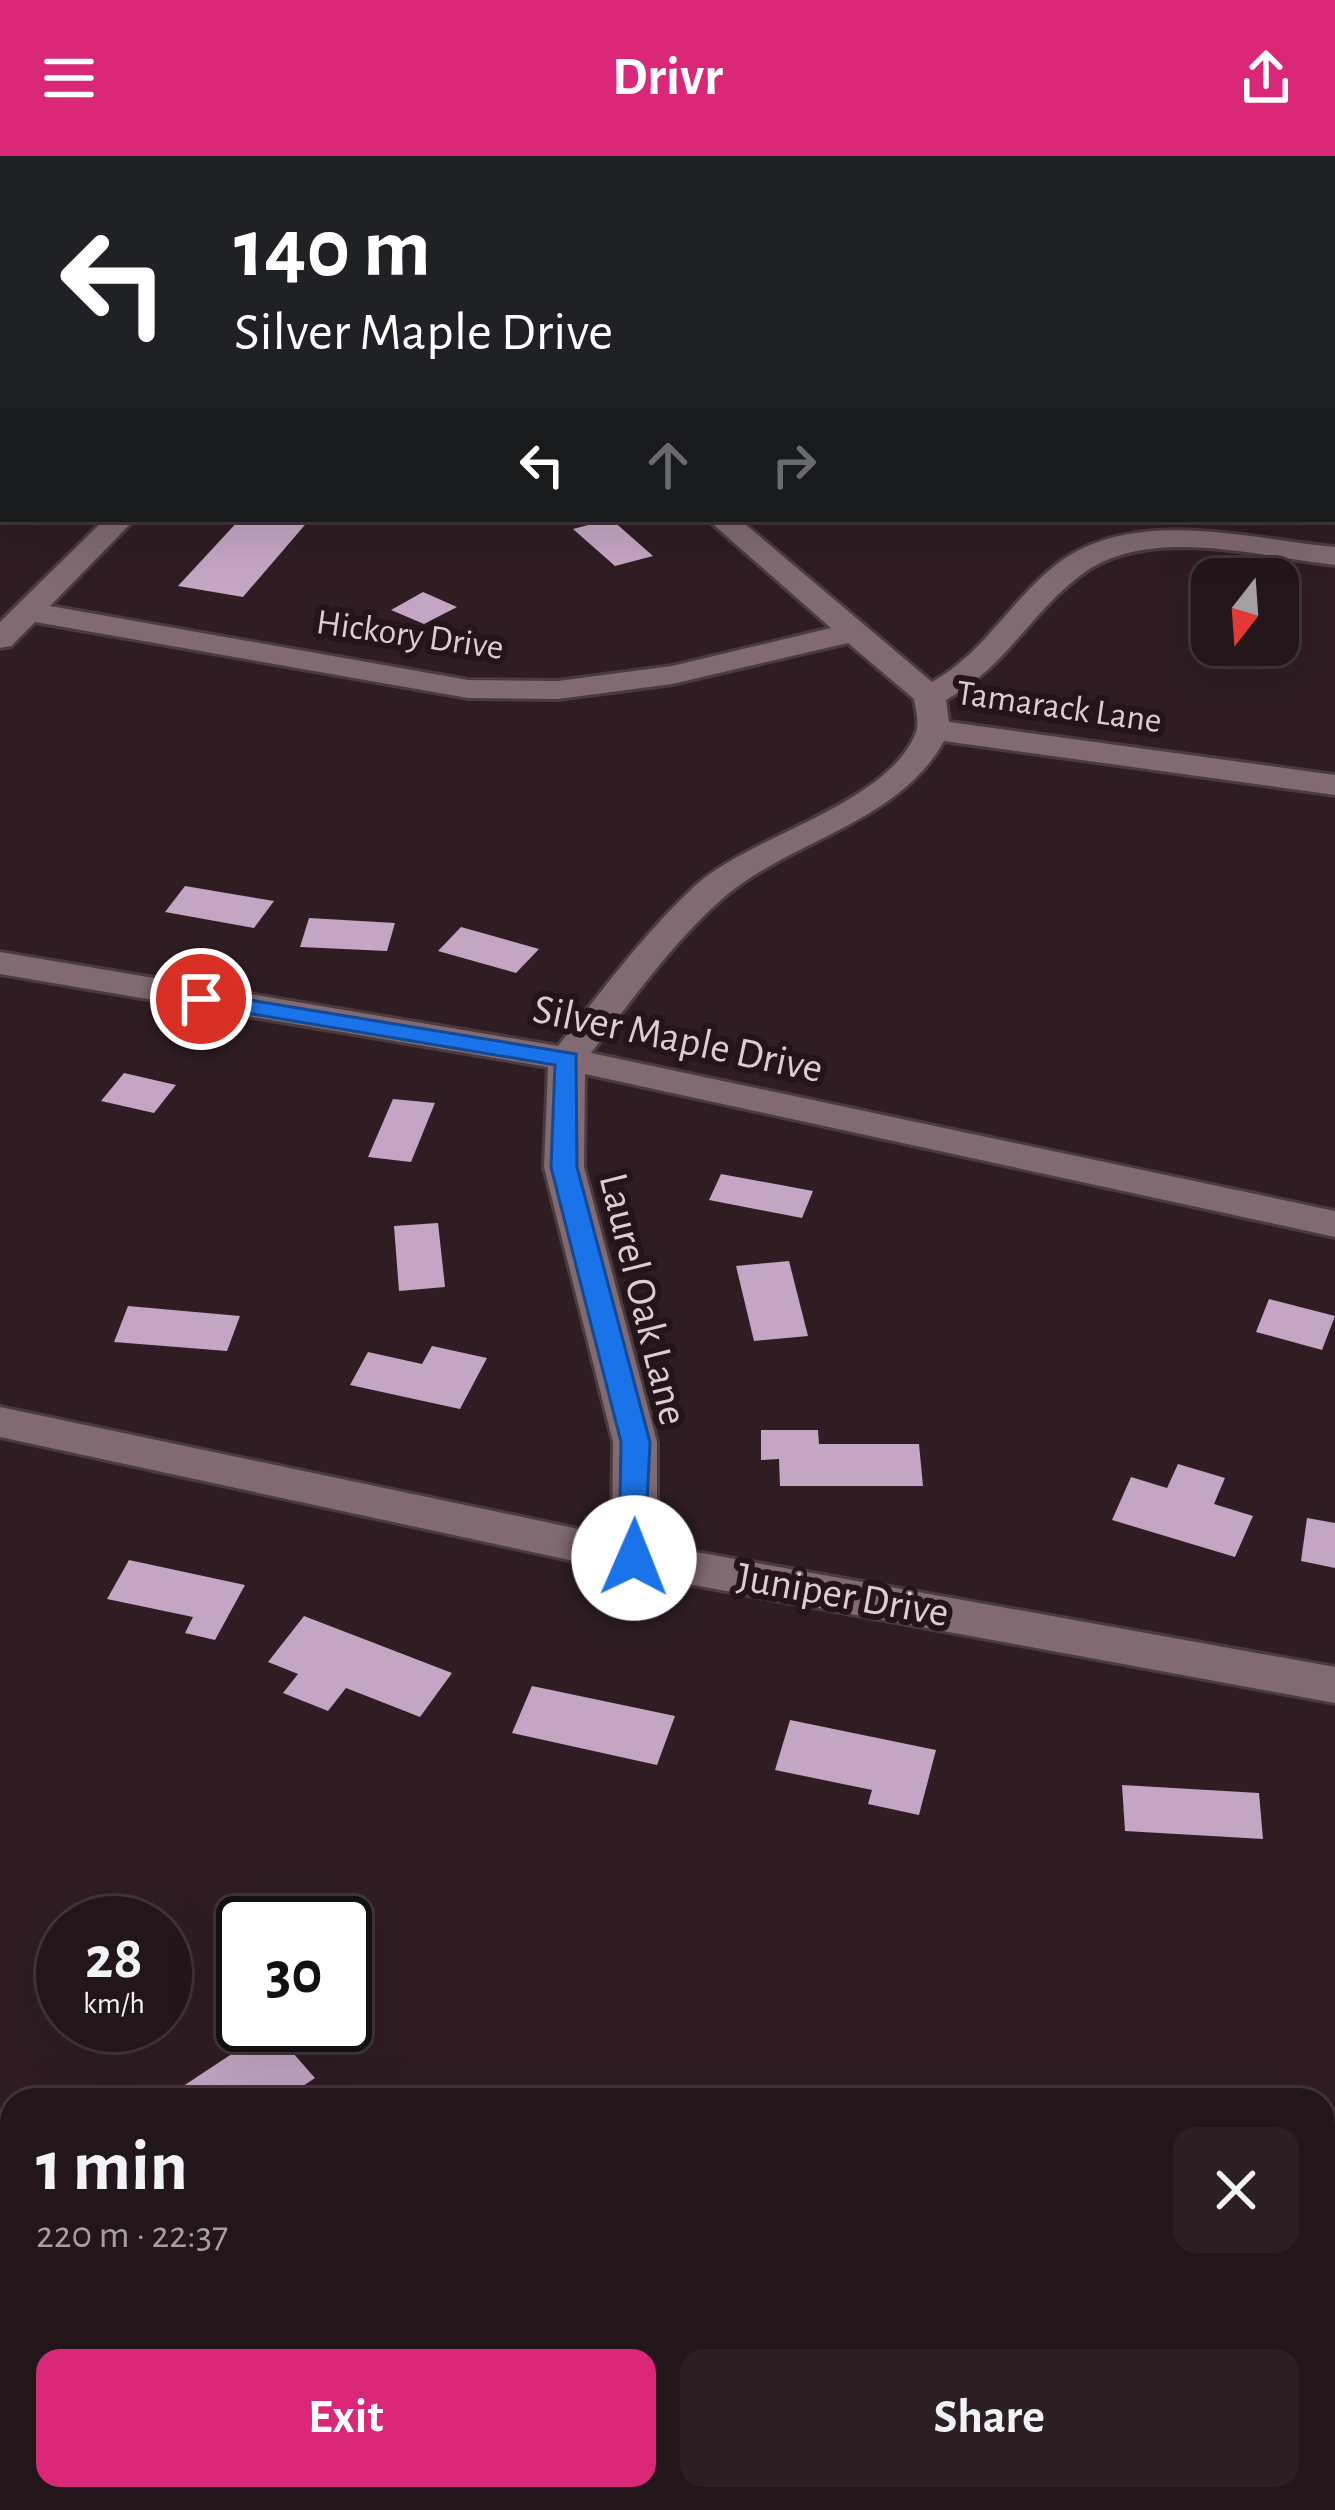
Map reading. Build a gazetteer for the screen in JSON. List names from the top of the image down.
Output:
{
  "streets": {
    "street": [
      "Hickory Drive",
      "Tamarack Lane",
      "Silver Maple Drive",
      "Laurel Oak Lane",
      "Juniper Drive"
    ]
  },
  "crossings": [
    ["Hickory Drive", "Tamarack Lane"],
    ["Silver Maple Drive", "Laurel Oak Lane"],
    ["Laurel Oak Lane", "Juniper Drive"]
  ],
  "north": "bottom",
  "page": {
    "header": "Drivr",
    "turn": ["140 m", "Silver Maple Drive"],
    "speed": "28 km/h",
    "limit": "30",
    "heading": ["1 min", "220 m · 22:37"],
    "buttons": ["Exit", "Share"]
  }
}
